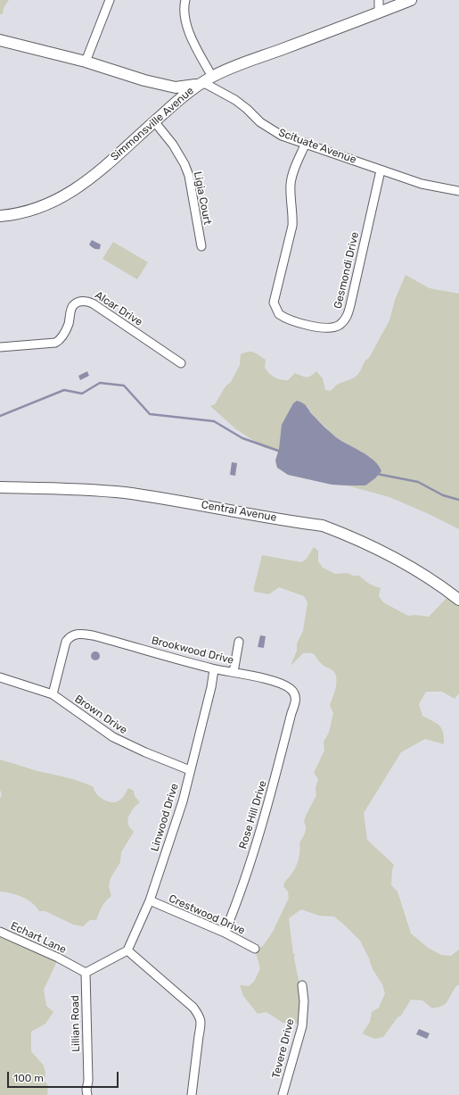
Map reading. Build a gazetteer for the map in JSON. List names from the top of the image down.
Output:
{
  "streets": {
    "street": [
      "Simmonsville Avenue",
      "Scituate Avenue",
      "Ligia Court",
      "Gesmondi Drive",
      "Alcar Drive",
      "Central Avenue",
      "Brookwood Drive",
      "Brown Drive",
      "Rose Hill Drive",
      "Linwood Drive",
      "Crestwood Drive",
      "Echart Lane",
      "Lillian Road",
      "Tevere Drive"
    ]
  },
  "crossings": [
    ["Simmonsville Avenue", "Scituate Avenue"],
    ["Simmonsville Avenue", "Ligia Court"],
    ["Scituate Avenue", "Gesmondi Drive"],
    ["Brookwood Drive", "Brown Drive"],
    ["Brookwood Drive", "Rose Hill Drive"],
    ["Brookwood Drive", "Linwood Drive"],
    ["Brown Drive", "Linwood Drive"],
    ["Rose Hill Drive", "Crestwood Drive"],
    ["Linwood Drive", "Crestwood Drive"],
    ["Echart Lane", "Lillian Road"]
  ],
  "scale_bar": "100 m"
}
